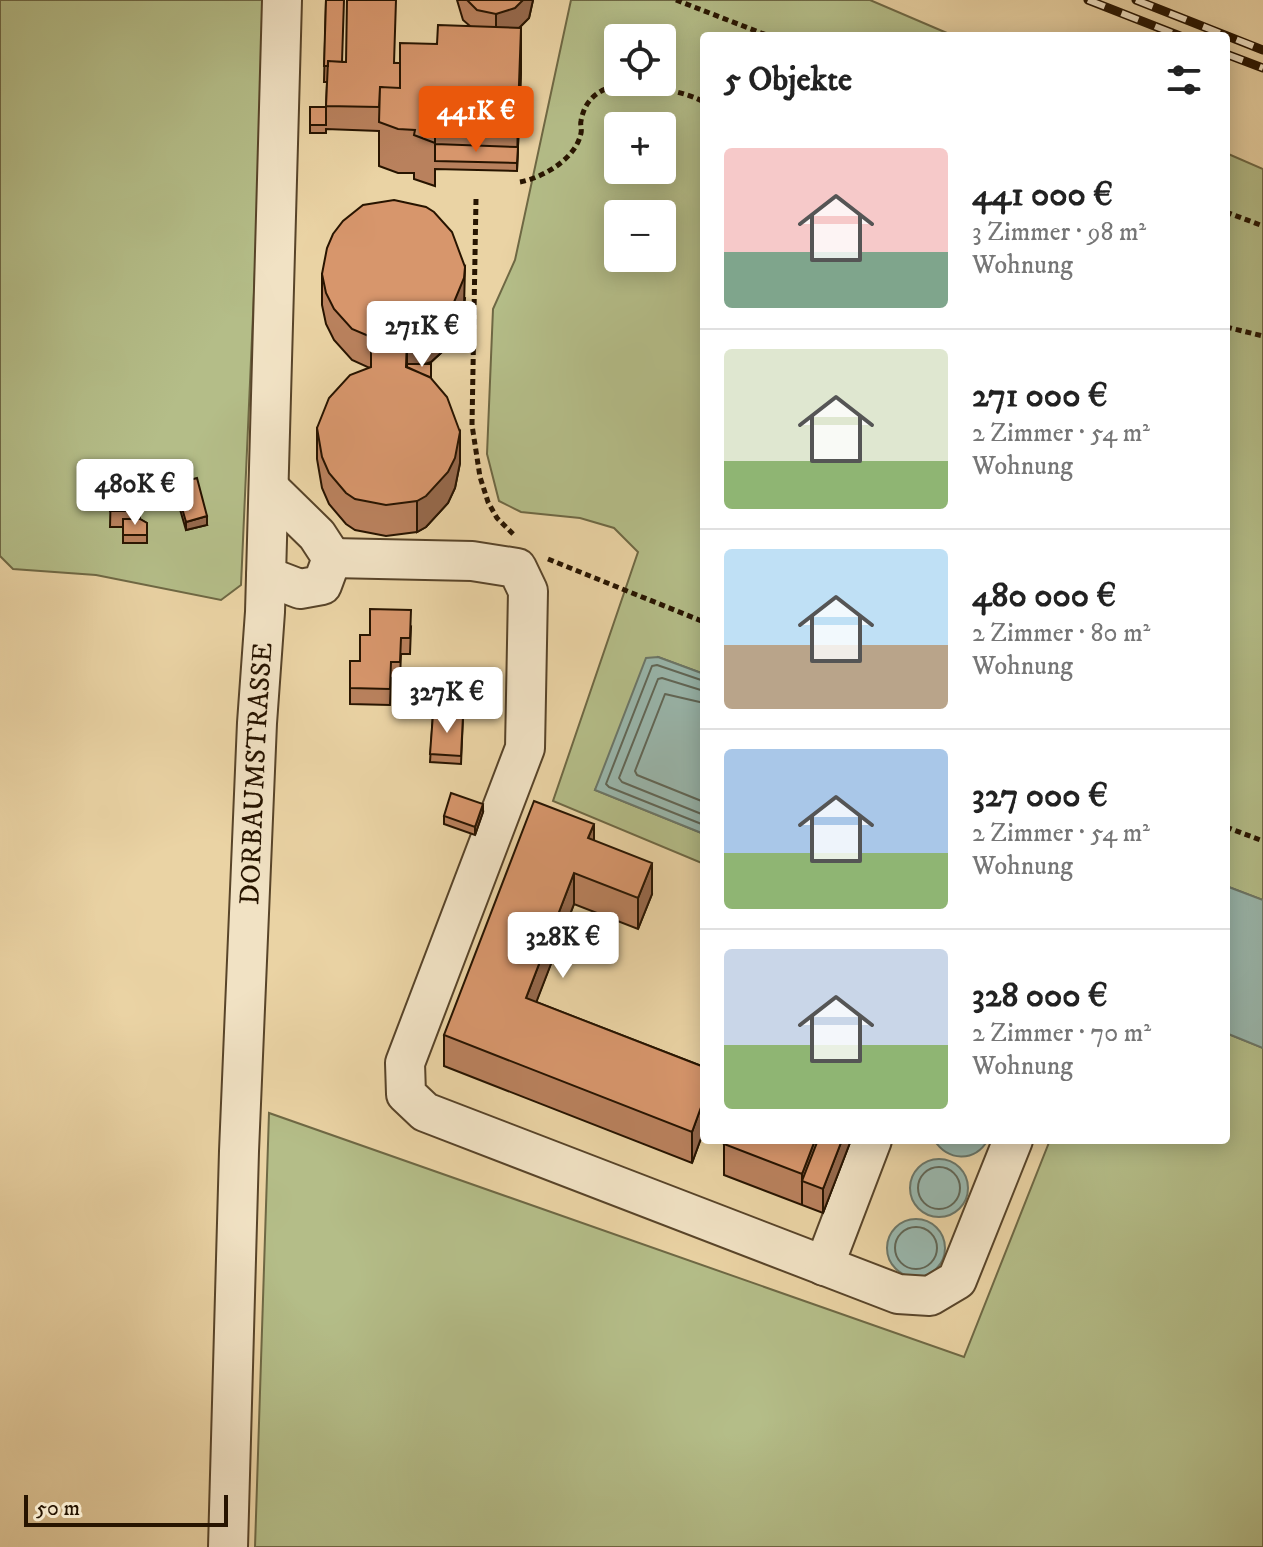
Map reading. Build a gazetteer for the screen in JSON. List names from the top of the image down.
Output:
{
  "streets": {
    "lane": ["DORBAUMSTRASSE"]
  },
  "scale_bar": "50 m",
  "page": {
    "map_buttons": ["+", "−"],
    "heading": "5 Objekte",
    "price": [
      "441K €",
      "271K €",
      "480K €",
      "327K €",
      "328K €"
    ],
    "list": [
      {
        "name": "441 000 €",
        "note": "3 Zimmer · 98 m² · Wohnung"
      },
      {
        "name": "271 000 €",
        "note": "2 Zimmer · 54 m² · Wohnung"
      },
      {
        "name": "480 000 €",
        "note": "2 Zimmer · 80 m² · Wohnung"
      },
      {
        "name": "327 000 €",
        "note": "2 Zimmer · 54 m² · Wohnung"
      },
      {
        "name": "328 000 €",
        "note": "2 Zimmer · 70 m² · Wohnung"
      }
    ],
    "scale": "50 m"
  }
}
